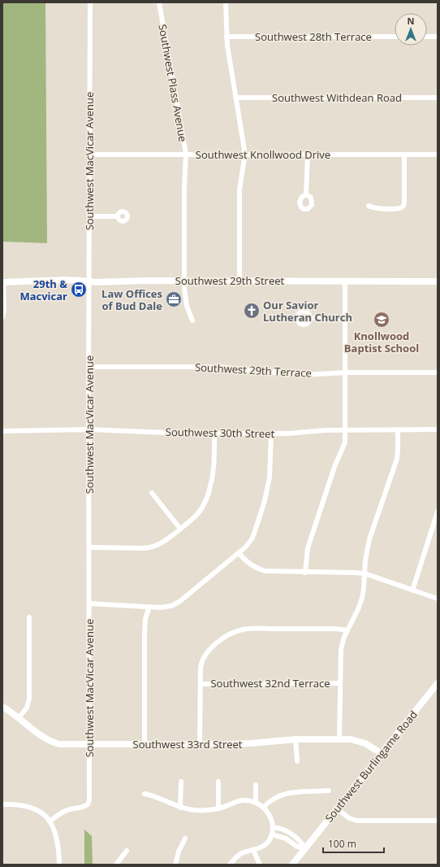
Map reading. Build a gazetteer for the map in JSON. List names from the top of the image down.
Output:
{
  "streets": {
    "main road": ["Southwest 29th Street", "Southwest 33rd Street", "Southwest Burlingame Road"],
    "street": [
      "Southwest 28th Terrace",
      "Southwest Plass Avenue",
      "Southwest Withdean Road",
      "Southwest Knollwood Drive",
      "Southwest MacVicar Avenue",
      "Southwest 29th Terrace",
      "Southwest 30th Street",
      "Southwest 32nd Terrace"
    ]
  },
  "crossings": [
    ["Southwest Plass Avenue", "Southwest Knollwood Drive"],
    ["Southwest Plass Avenue", "Southwest 29th Street"],
    ["Southwest Knollwood Drive", "Southwest MacVicar Avenue"],
    ["Southwest MacVicar Avenue", "Southwest 29th Street"],
    ["Southwest MacVicar Avenue", "Southwest 29th Terrace"],
    ["Southwest MacVicar Avenue", "Southwest 30th Street"],
    ["Southwest MacVicar Avenue", "Southwest 33rd Street"],
    ["Southwest 33rd Street", "Southwest Burlingame Road"]
  ],
  "places": {
    "bus stop": ["29th & Macvicar"],
    "office": ["Law Offices of Bud Dale"],
    "church": ["Our Savior Lutheran Church"],
    "school or university": ["Knollwood Baptist School"]
  },
  "scale_bar": "100 m",
  "north": "top"
}
